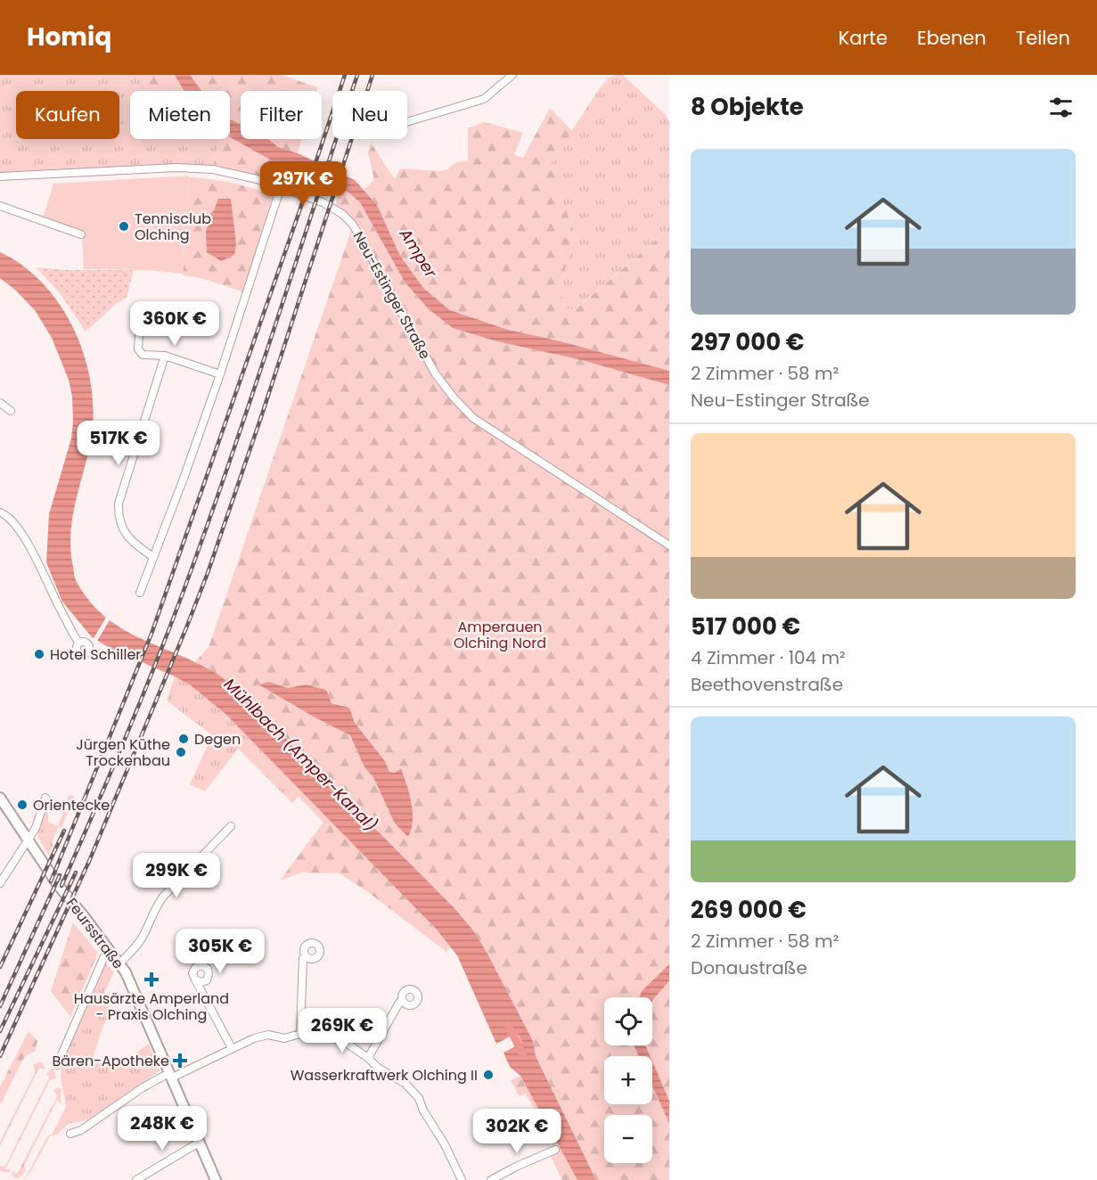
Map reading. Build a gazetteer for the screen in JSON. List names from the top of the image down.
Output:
{
  "streets": {
    "street": ["Neu-Estinger Straße", "Feursstraße"]
  },
  "water": ["Amper", "Mühlbach (Amper-Kanal)"],
  "parks": ["Amperauen Olching Nord"],
  "places": {
    "other": [
      "Tennisclub Olching",
      "Hotel Schiller",
      "Degen",
      "Jürgen Küthe Trockenbau",
      "Orientecke",
      "Wasserkraftwerk Olching II"
    ],
    "health": ["Hausärzte Amperland - Praxis Olching", "Bären-Apotheke"]
  },
  "page": {
    "header": "Homiq",
    "nav": ["Karte", "Ebenen", "Teilen"],
    "heading": "8 Objekte",
    "chip": [
      "Kaufen",
      "Mieten",
      "Filter",
      "Neu"
    ],
    "list": [
      {
        "name": "297 000 €",
        "note": "2 Zimmer · 58 m² · Neu-Estinger Straße"
      },
      {
        "name": "517 000 €",
        "note": "4 Zimmer · 104 m² · Beethovenstraße"
      },
      {
        "name": "269 000 €",
        "note": "2 Zimmer · 58 m² · Donaustraße"
      }
    ],
    "price": [
      "297K €",
      "360K €",
      "517K €",
      "299K €",
      "305K €",
      "269K €",
      "248K €",
      "302K €"
    ],
    "map_buttons": ["+", "−"]
  }
}
